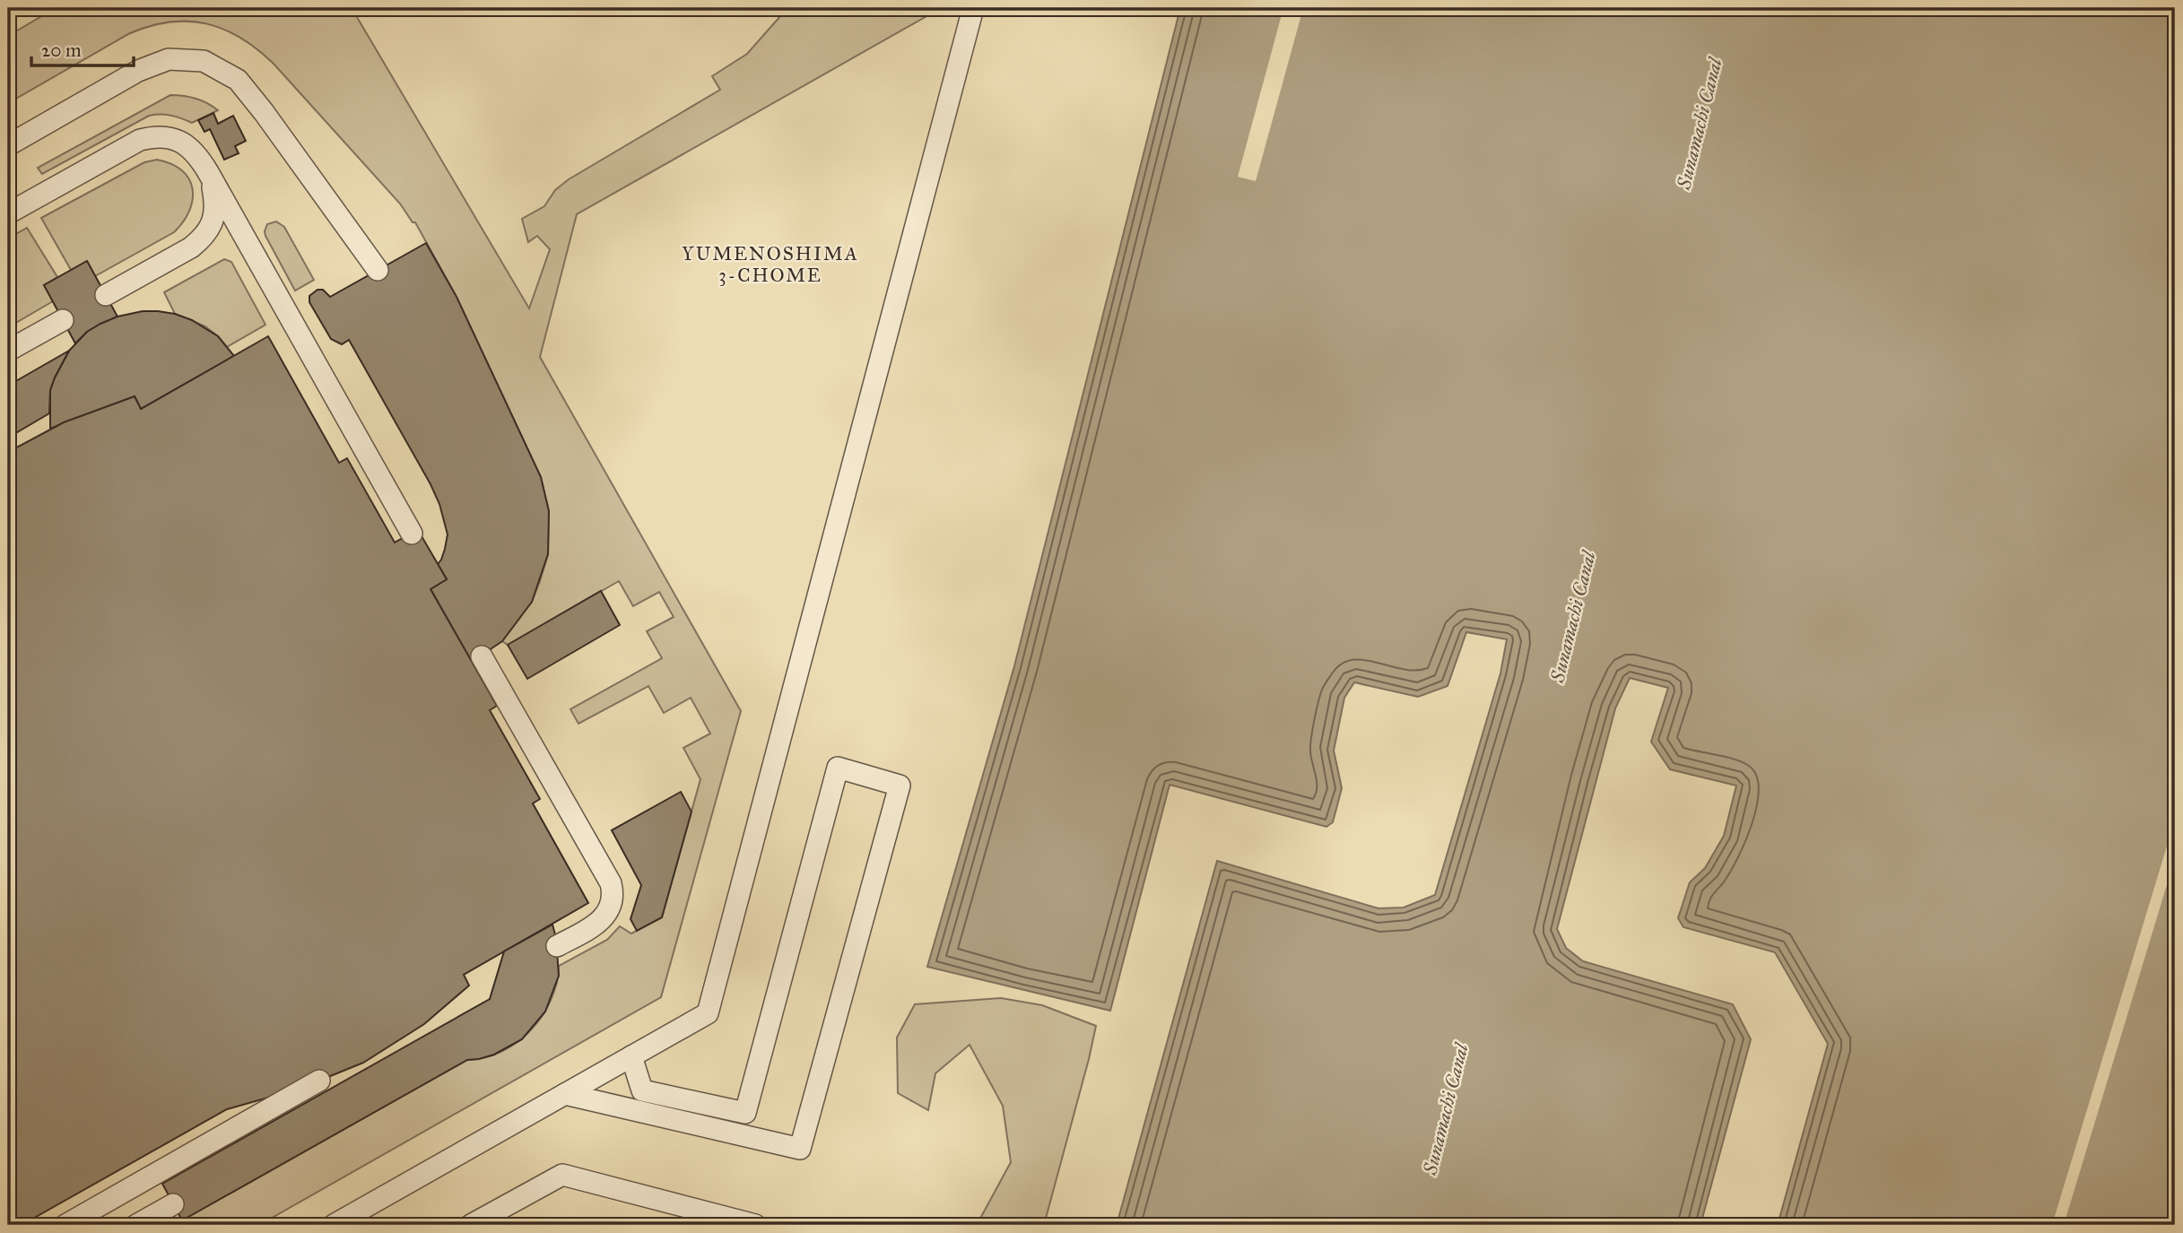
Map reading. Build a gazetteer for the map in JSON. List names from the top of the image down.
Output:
{
  "districts": ["YUMENOSHIMA 3-CHOME"],
  "water": ["Sunamachi Canal"],
  "scale_bar": "20 m"
}
